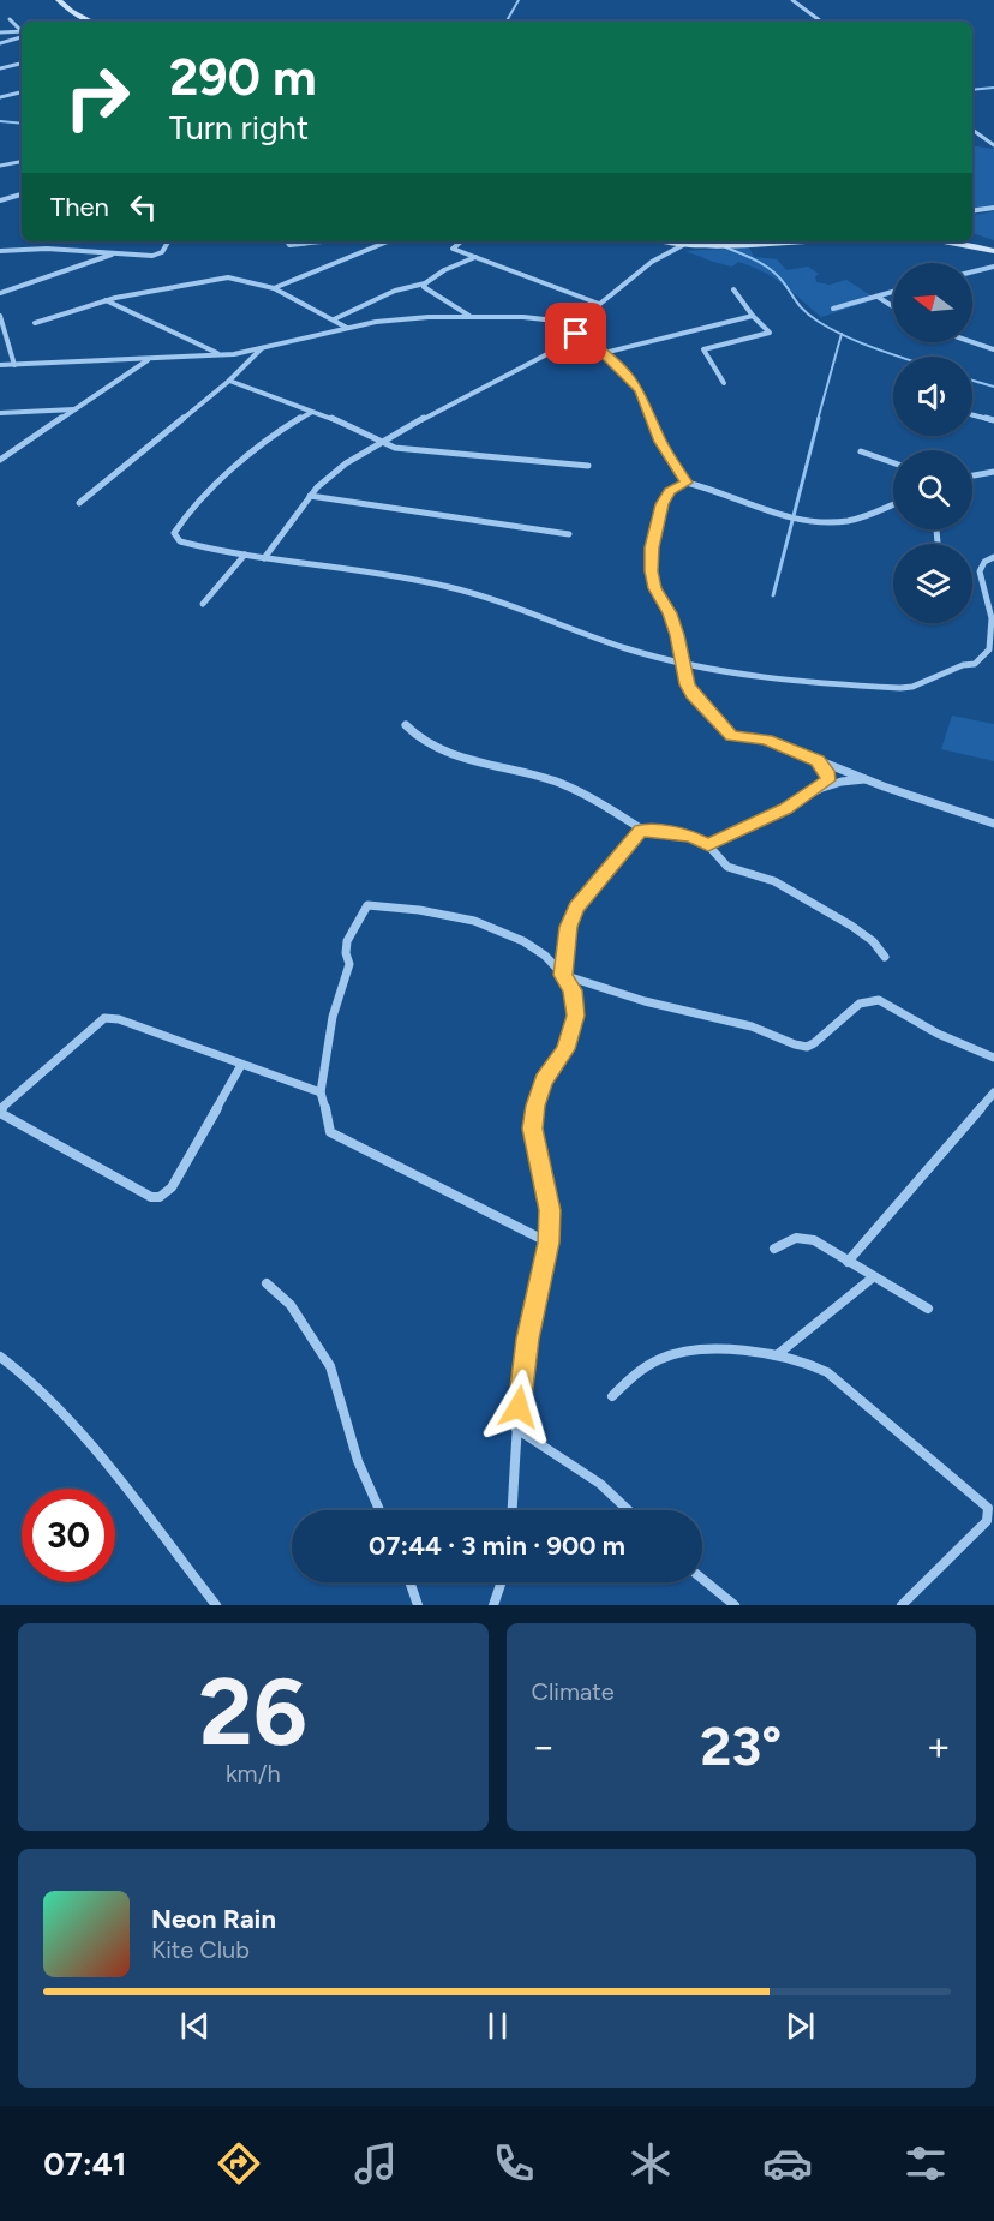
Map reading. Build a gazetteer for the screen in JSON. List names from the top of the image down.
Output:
{
  "north": "left",
  "page": {
    "turn": ["290 m", "Turn right"],
    "then": "Then",
    "limit": "30",
    "trip": "07:44 · 3 min · 900 m",
    "tile": [
      ["26", "km/h"],
      "Climate"
    ],
    "heat": ["−", "23°", "+"],
    "song": ["Neon Rain", "Kite Club"],
    "tabs": "07:41"
  }
}
